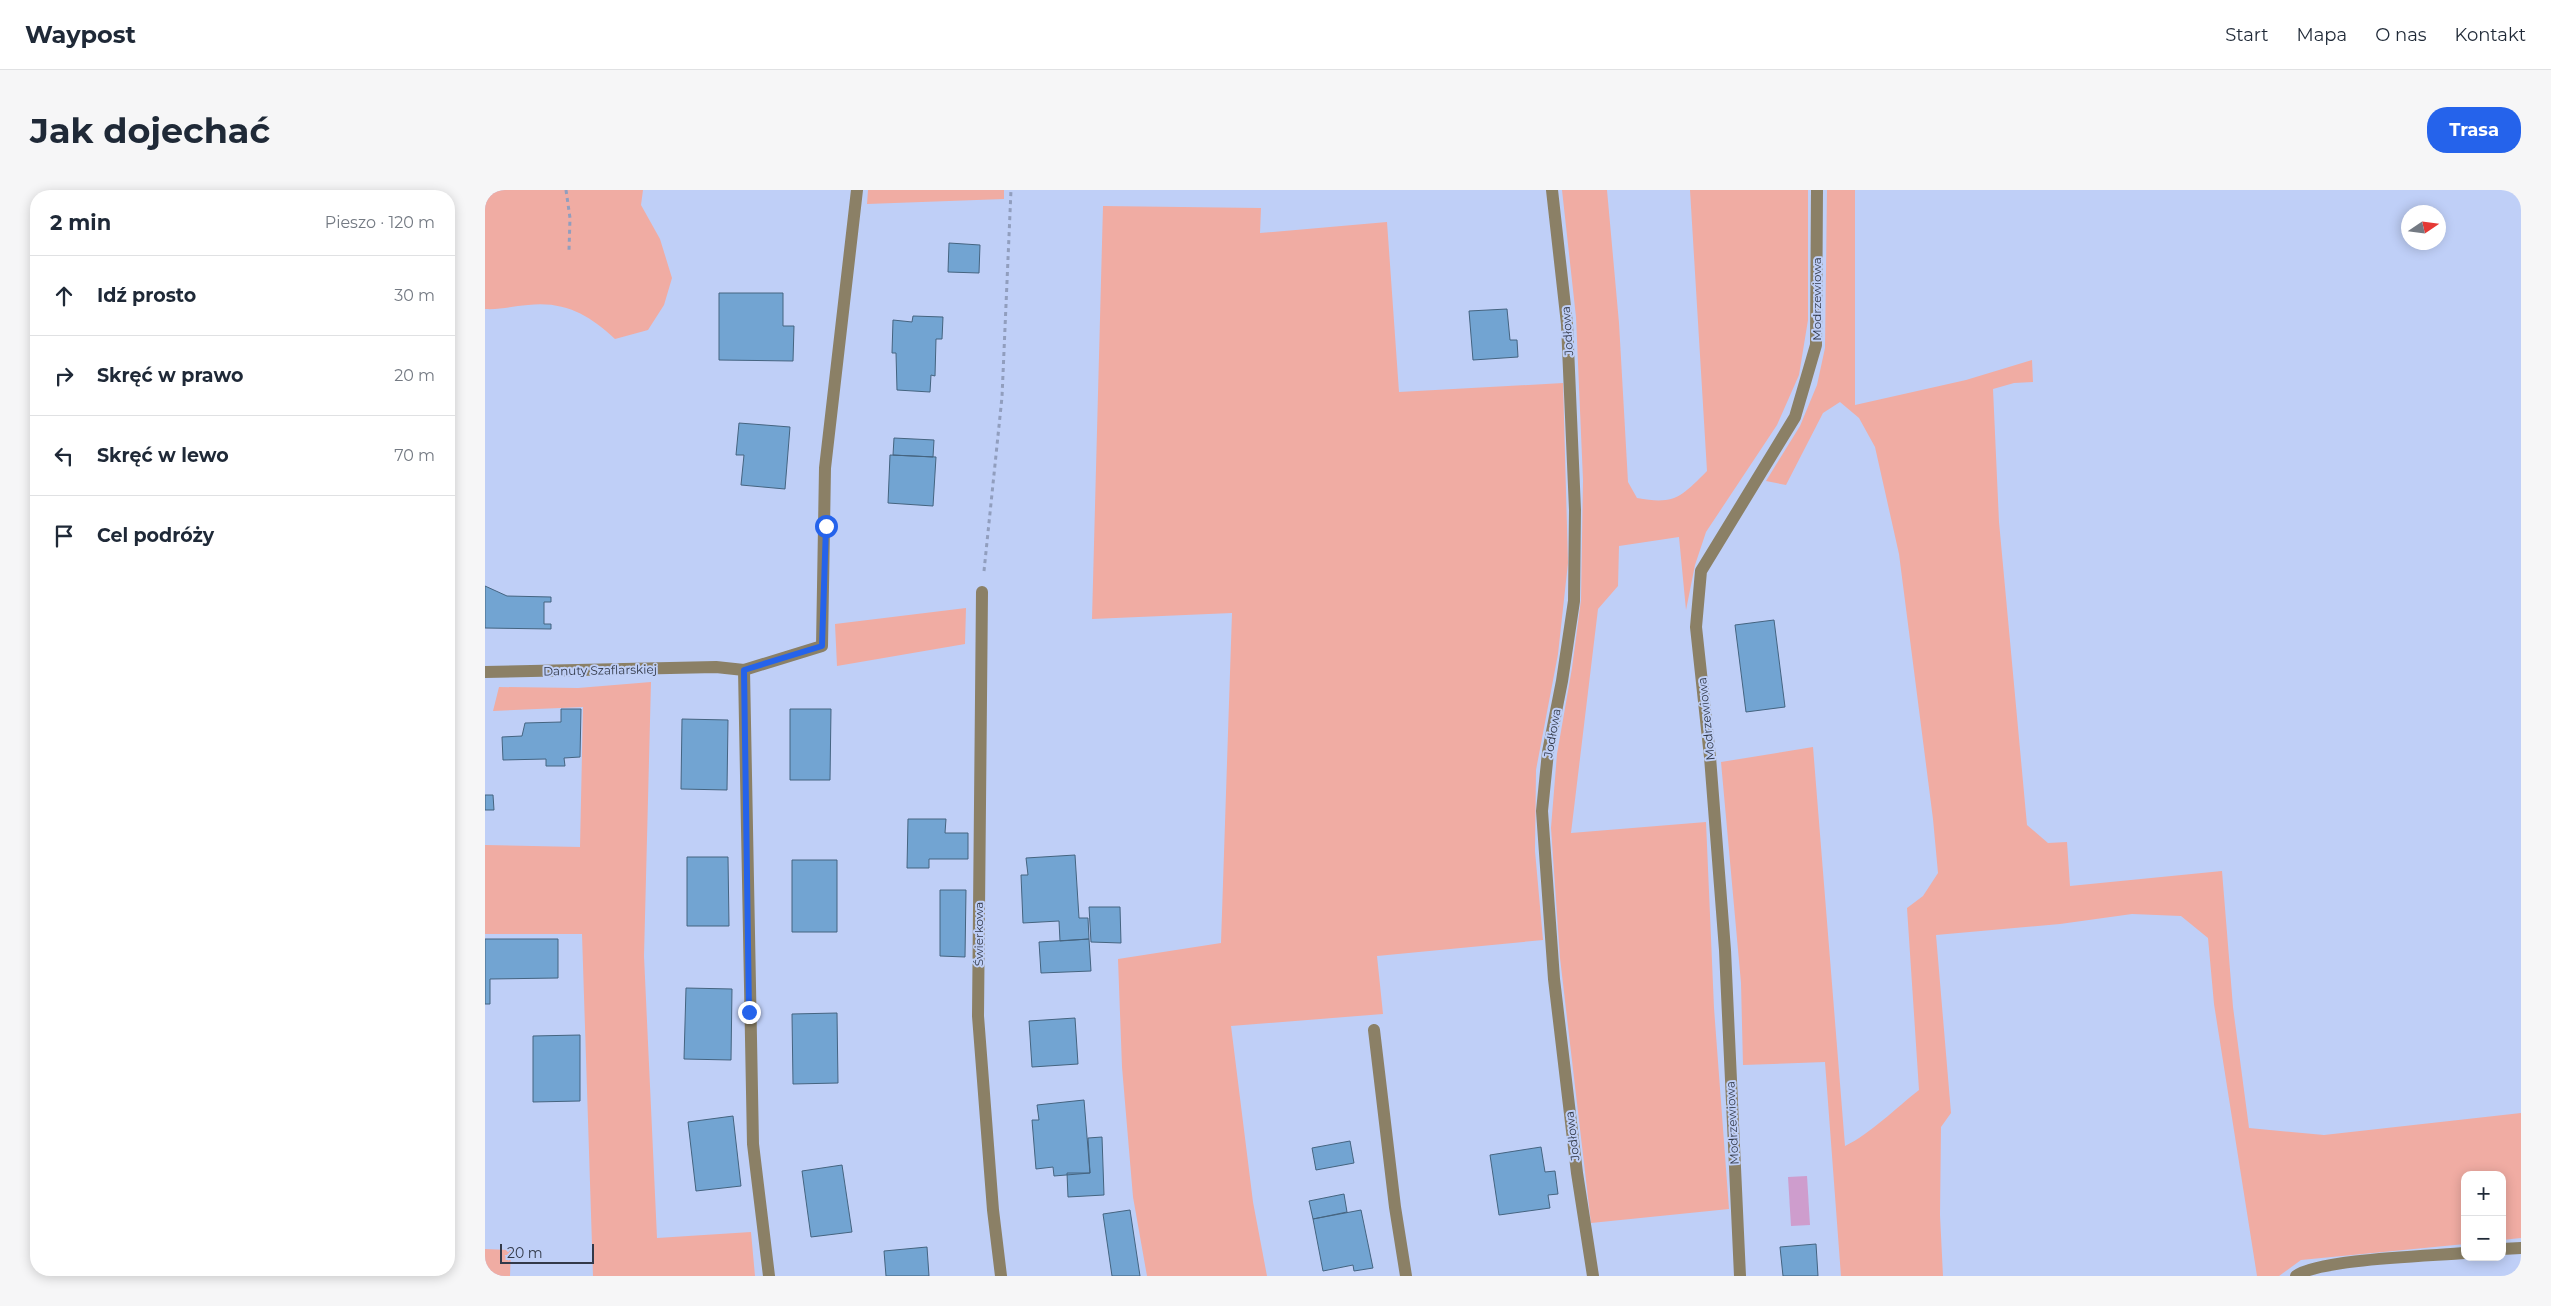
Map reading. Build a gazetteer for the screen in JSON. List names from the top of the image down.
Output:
{
  "streets": {
    "street": [
      "Modrzewiowa",
      "Jodłowa",
      "Danuty Szaflarskiej",
      "Świerkowa"
    ]
  },
  "scale_bar": "20 m",
  "north": "right",
  "page": {
    "header": "Waypost",
    "nav": [
      "Start",
      "Mapa",
      "O nas",
      "Kontakt"
    ],
    "buttons": "Trasa",
    "title": "Jak dojechać",
    "heading": ["2 min", "Pieszo · 120 m"],
    "list": [
      ["Idź prosto", "30 m"],
      ["Skręć w prawo", "20 m"],
      ["Skręć w lewo", "70 m"],
      "Cel podróży"
    ],
    "map_buttons": ["+", "−"],
    "scale": "20 m"
  }
}
